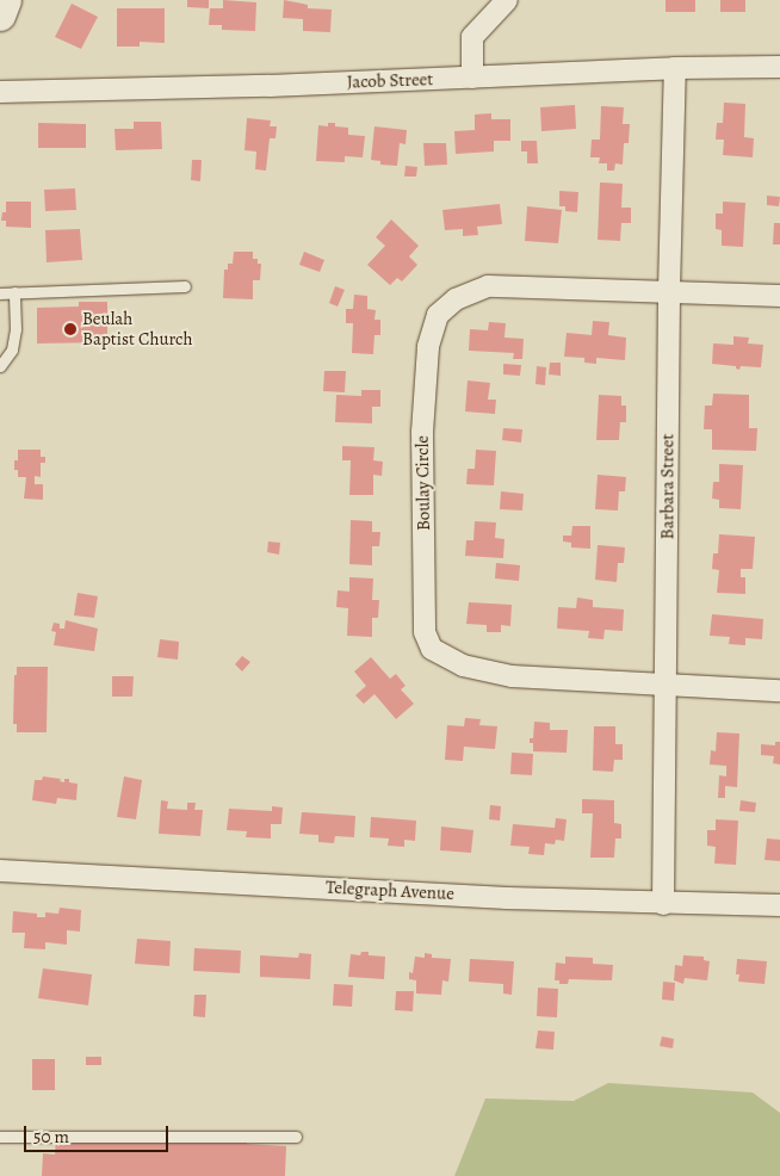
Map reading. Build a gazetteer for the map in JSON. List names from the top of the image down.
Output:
{
  "streets": {
    "street": [
      "Jacob Street",
      "Boulay Circle",
      "Barbara Street",
      "Telegraph Avenue"
    ]
  },
  "crossings": [
    ["Jacob Street", "Barbara Street"],
    ["Boulay Circle", "Barbara Street"],
    ["Barbara Street", "Telegraph Avenue"]
  ],
  "places": ["Beulah Baptist Church"],
  "scale_bar": "50 m"
}
